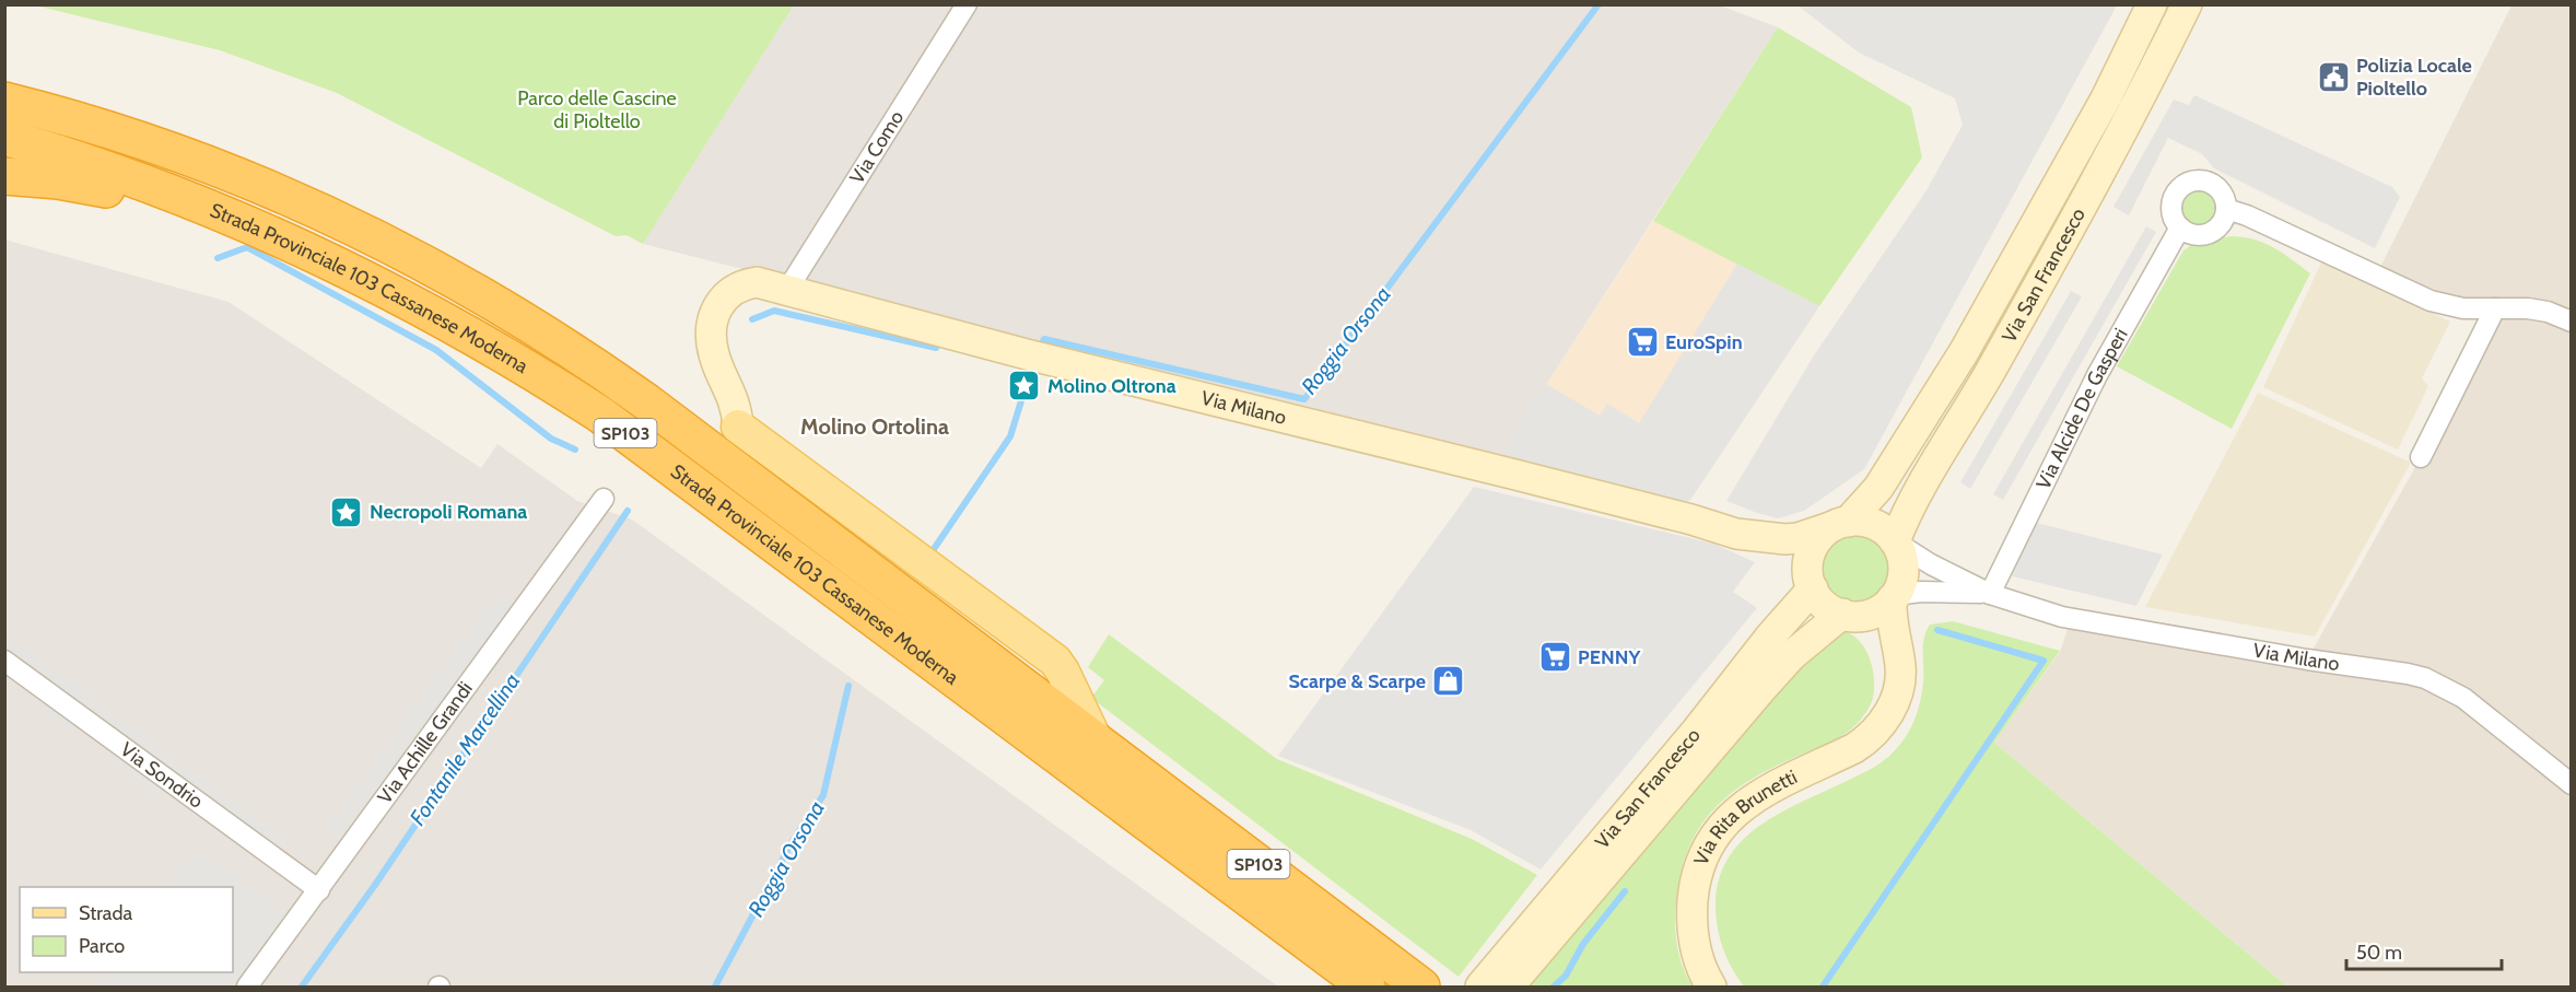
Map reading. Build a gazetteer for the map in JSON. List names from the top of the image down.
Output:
{
  "streets": {
    "highway": ["Strada Provinciale 103 Cassanese Moderna", "SP103"],
    "street": [
      "Via Como",
      "Via San Francesco",
      "Via Milano",
      "Via Alcide De Gasperi",
      "Via Achille Grandi",
      "Via Sondrio",
      "Via Rita Brunetti"
    ]
  },
  "crossings": [
    ["Via Como", "Via Milano"],
    ["Via San Francesco", "Via Milano"],
    ["Via San Francesco", "Via Rita Brunetti"],
    ["Strada Provinciale 103 Cassanese Moderna", "SP103"],
    ["Via Milano", "Via Alcide De Gasperi"],
    ["Via Milano", "Via Rita Brunetti"],
    ["Via Achille Grandi", "Via Sondrio"]
  ],
  "districts": ["Molino Ortolina"],
  "water": ["Roggia Orsona", "Fontanile Marcellina"],
  "parks": ["Parco delle Cascine di Pioltello"],
  "places": {
    "public building": ["Polizia Locale Pioltello"],
    "supermarket": ["EuroSpin", "PENNY"],
    "place": ["Molino Oltrona", "Necropoli Romana"],
    "shop": ["Scarpe & Scarpe"]
  },
  "legend": ["Strada", "Parco"],
  "scale_bar": "50 m"
}
